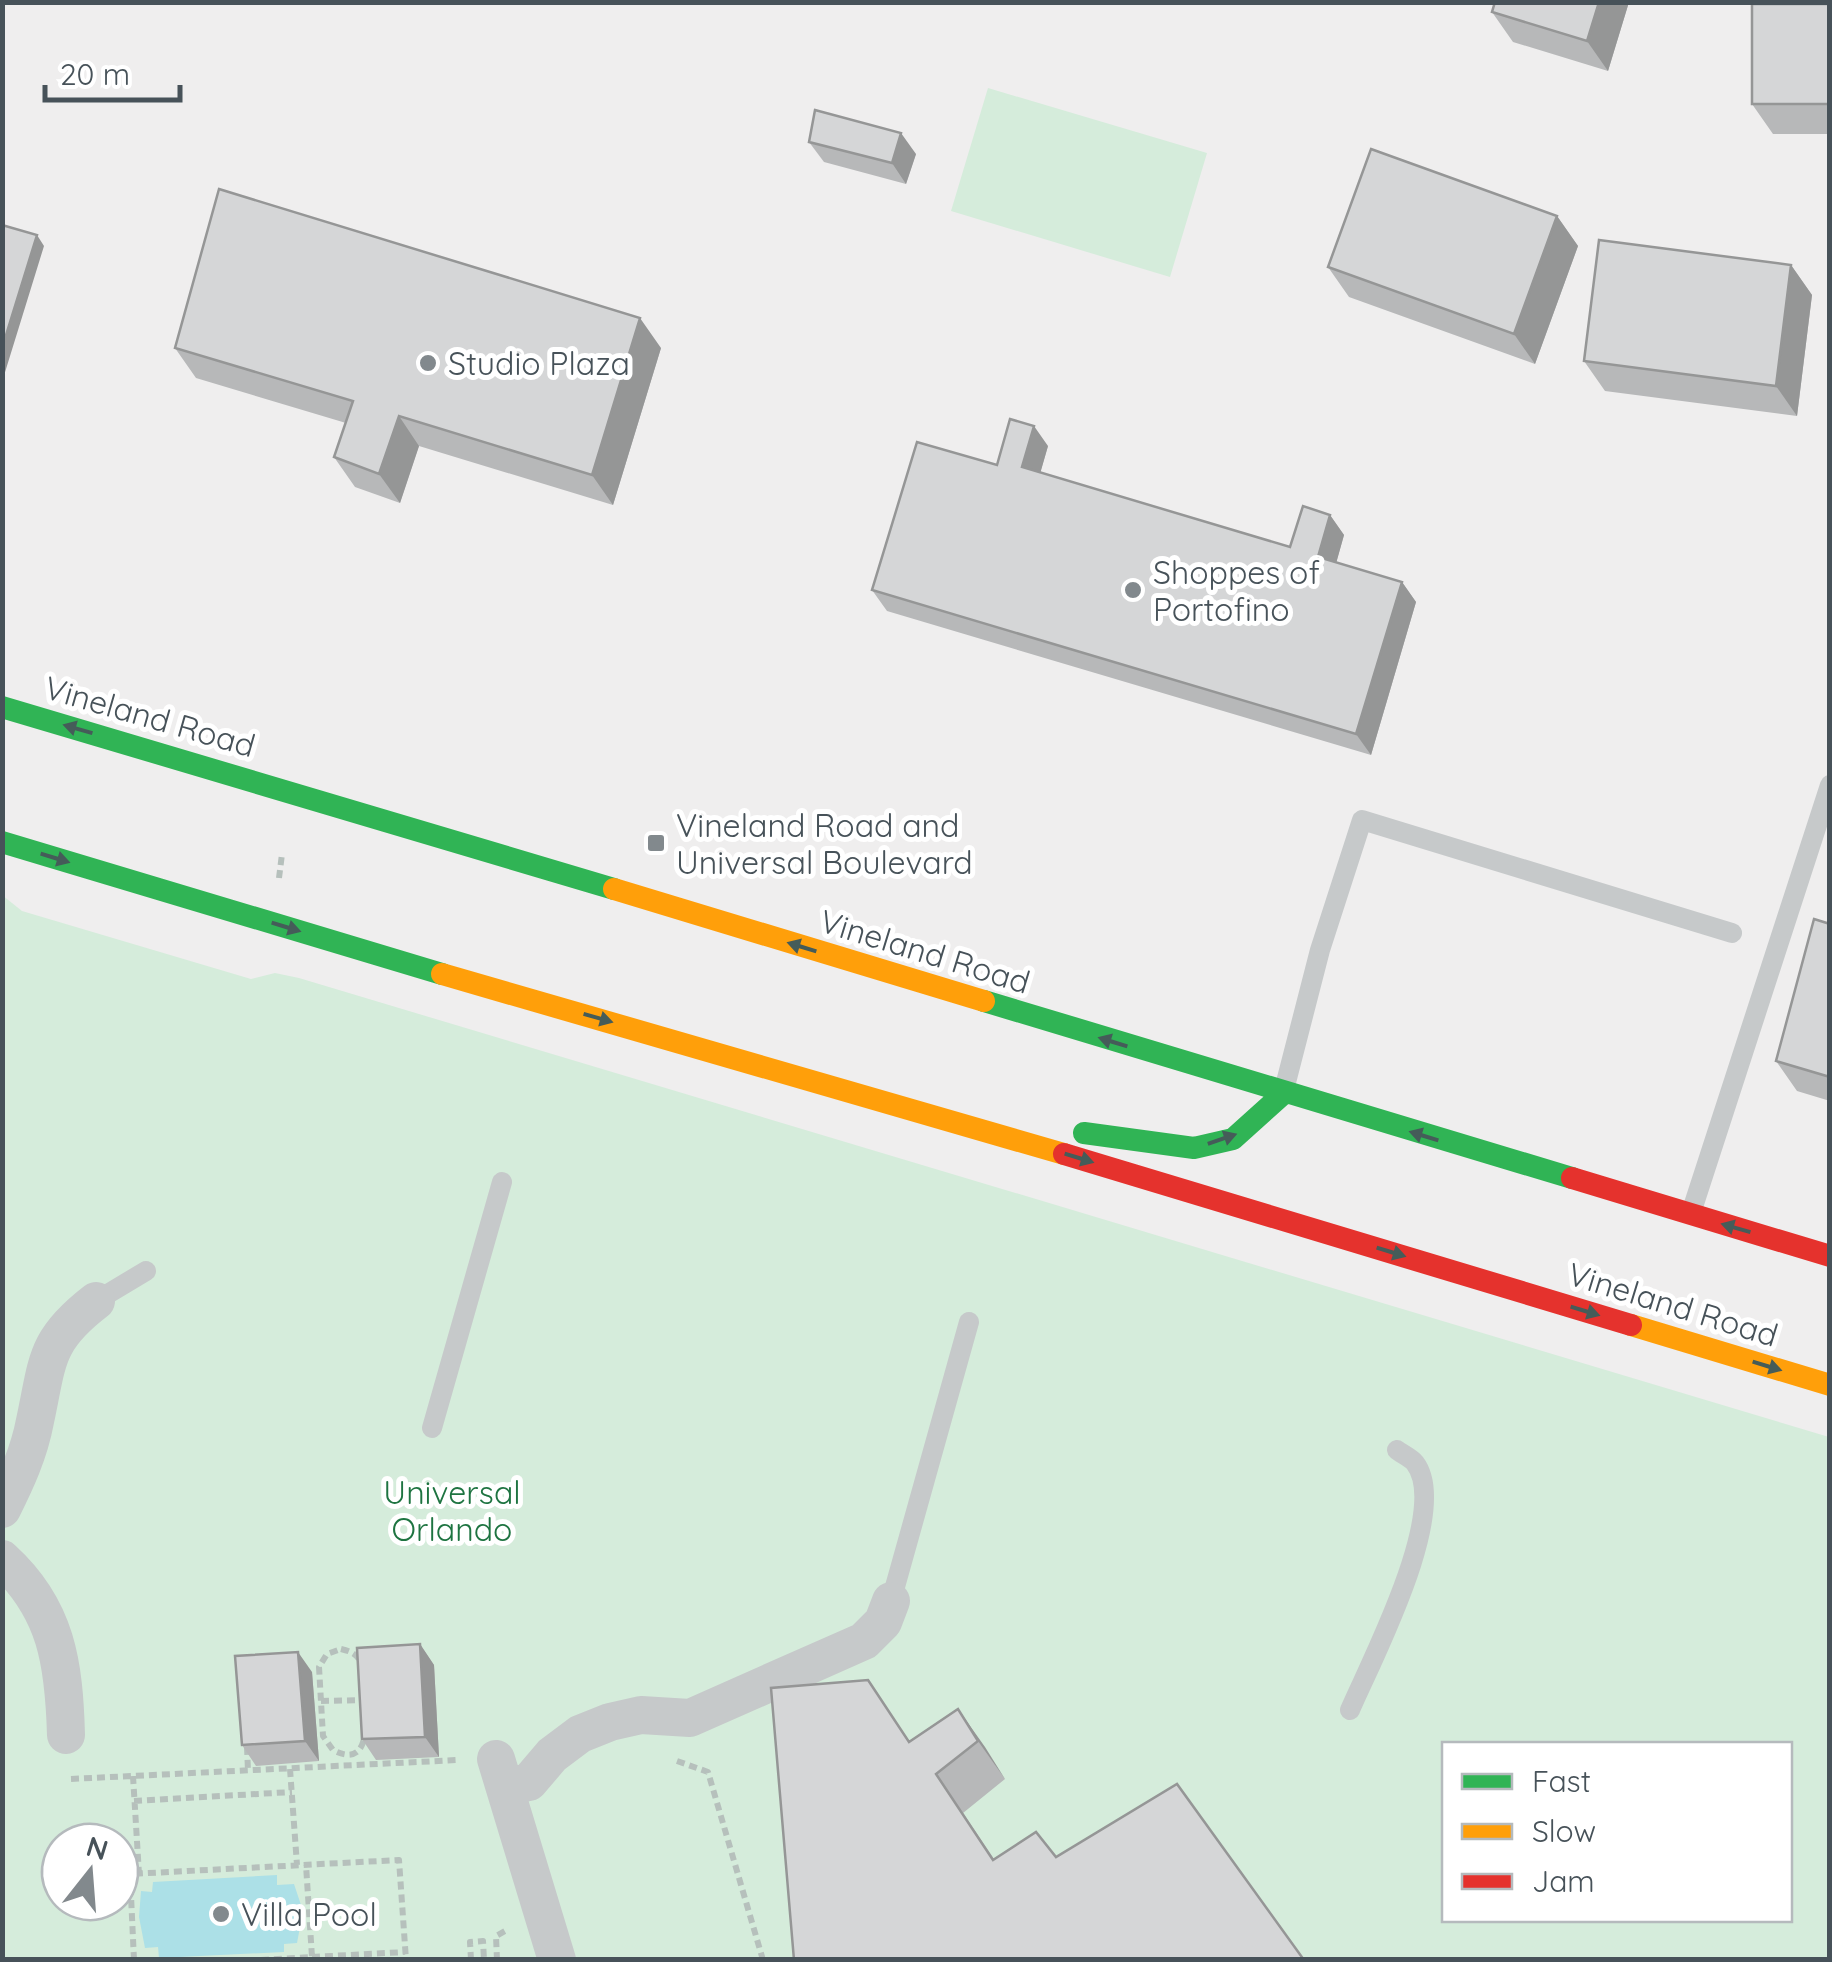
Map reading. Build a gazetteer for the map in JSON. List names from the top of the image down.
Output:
{
  "streets": {
    "main road": ["Vineland Road"]
  },
  "parks": ["Universal Orlando"],
  "places": {
    "other": ["Studio Plaza", "Shoppes of Portofino", "Villa Pool"],
    "transit": ["Vineland Road and Universal Boulevard"]
  },
  "legend": ["Fast", "Slow", "Jam"],
  "scale_bar": "20 m",
  "north": "top"
}
